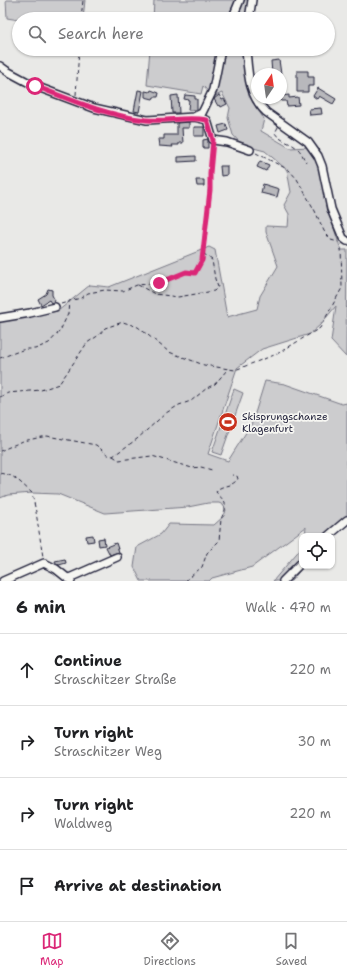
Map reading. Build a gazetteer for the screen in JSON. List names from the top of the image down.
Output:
{
  "places": {
    "sports": ["Skisprungschanze Klagenfurt"]
  },
  "north": "top",
  "page": {
    "search": "Search here",
    "heading": ["6 min", "Walk · 470 m"],
    "list": [
      ["Continue", "Straschitzer Straße", "220 m"],
      ["Turn right", "Straschitzer Weg", "30 m"],
      ["Turn right", "Waldweg", "220 m"],
      "Arrive at destination"
    ],
    "nav": ["Map", "Directions", "Saved"]
  }
}
